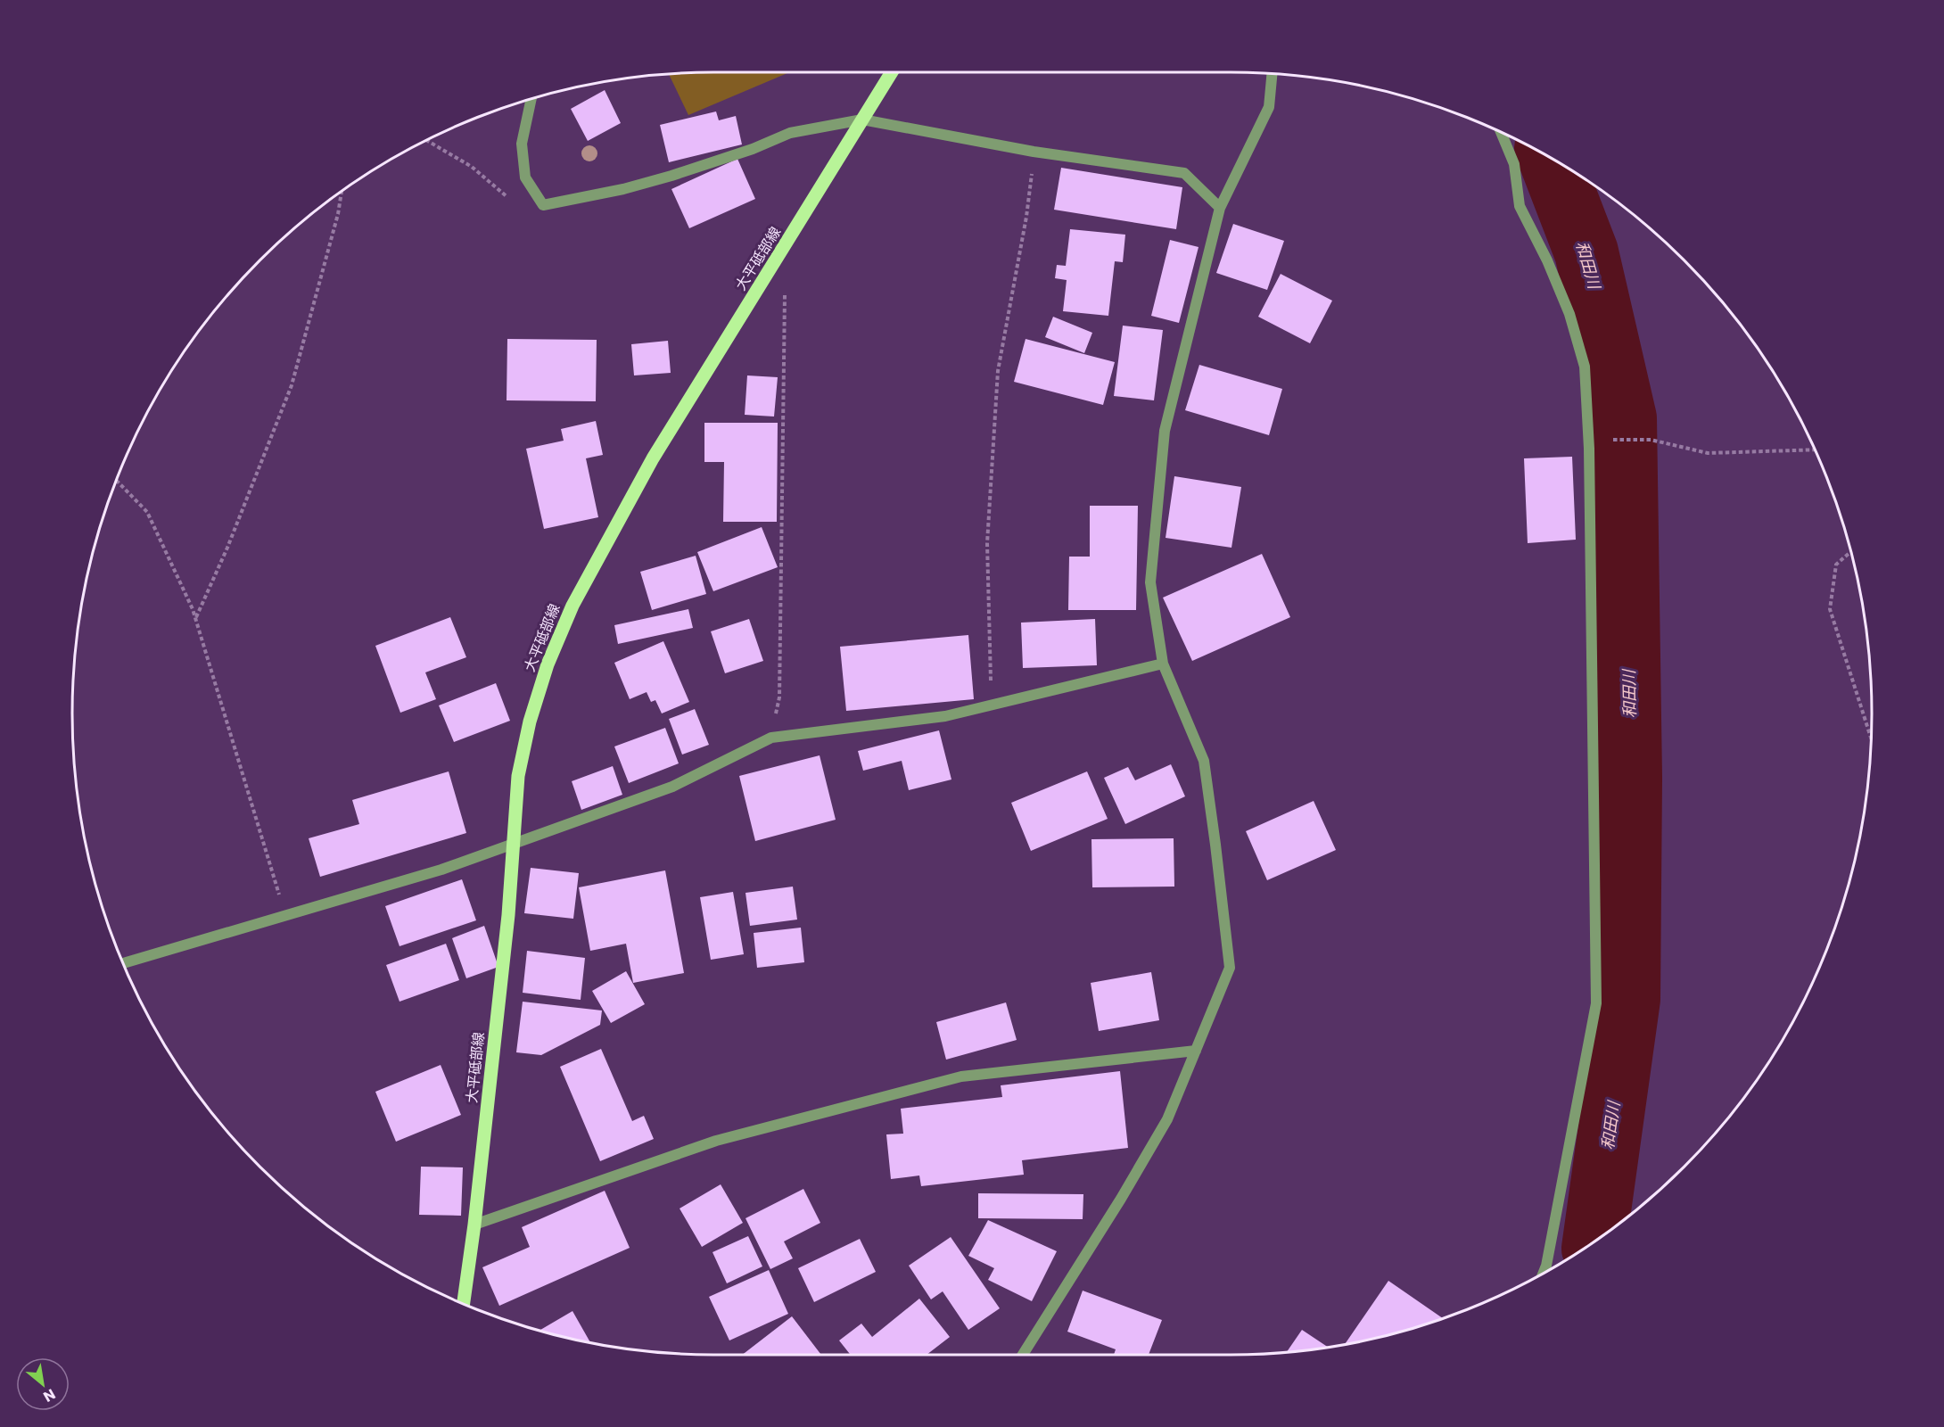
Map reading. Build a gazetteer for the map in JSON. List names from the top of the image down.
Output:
{
  "streets": {
    "main road": ["大平砥部線"]
  },
  "water": ["和田川"],
  "north": "bottom right"
}
